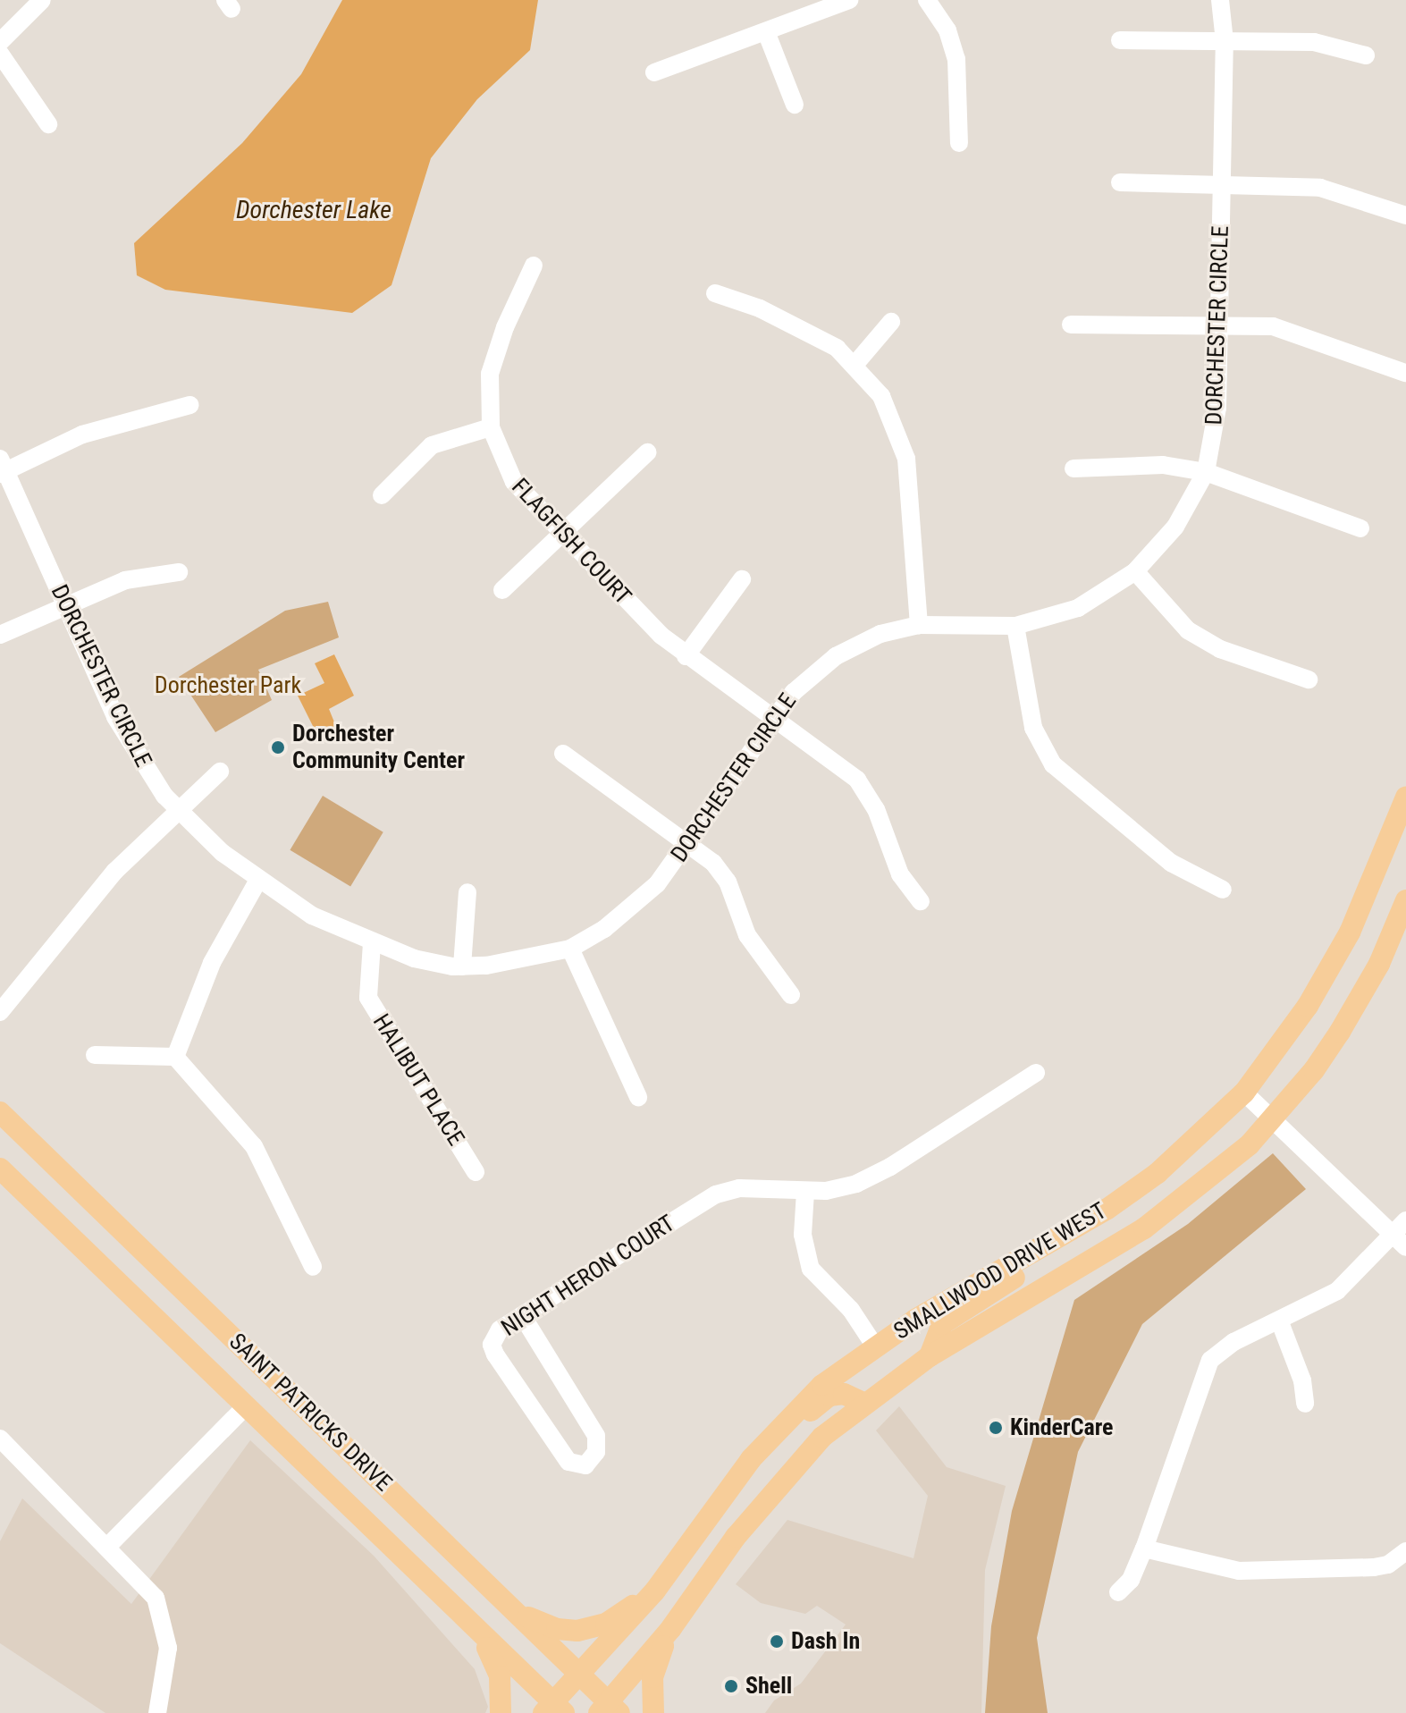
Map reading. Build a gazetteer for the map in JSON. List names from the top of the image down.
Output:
{
  "streets": {
    "main road": ["SMALLWOOD DRIVE WEST", "SAINT PATRICKS DRIVE"],
    "street": [
      "DORCHESTER CIRCLE",
      "FLAGFISH COURT",
      "HALIBUT PLACE",
      "NIGHT HERON COURT"
    ]
  },
  "crossings": [
    ["DORCHESTER CIRCLE", "FLAGFISH COURT"],
    ["DORCHESTER CIRCLE", "HALIBUT PLACE"],
    ["SMALLWOOD DRIVE WEST", "SAINT PATRICKS DRIVE"]
  ],
  "water": ["Dorchester Lake"],
  "parks": ["Dorchester Park"],
  "places": [
    "Dorchester Community Center",
    "KinderCare",
    "Dash In",
    "Shell"
  ]
}
